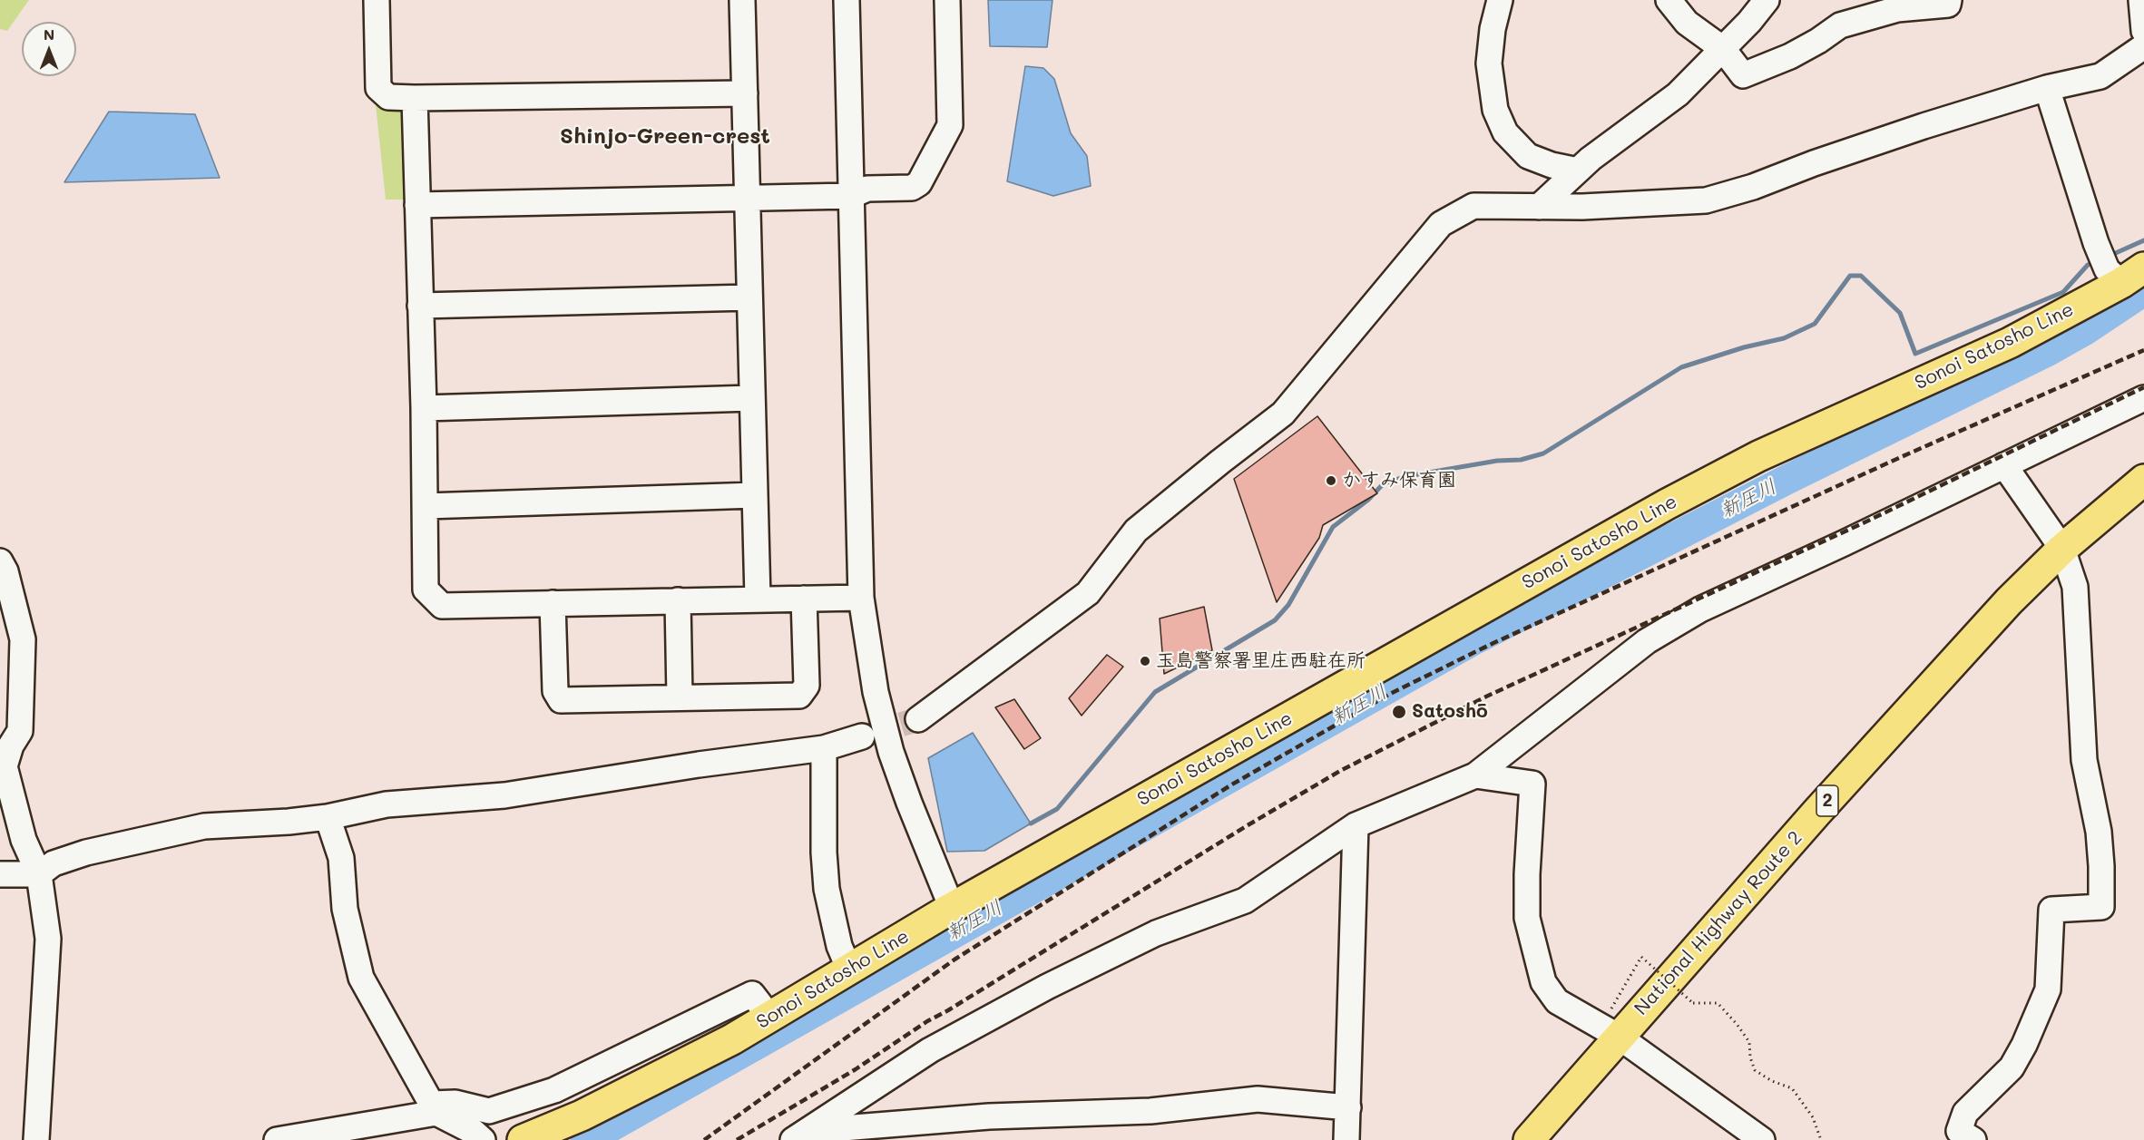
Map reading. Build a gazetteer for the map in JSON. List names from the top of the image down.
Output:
{
  "streets": {
    "main road": ["Sonoi Satosho Line", "2", "National Highway Route 2"]
  },
  "districts": ["Shinjo-Green-crest"],
  "water": ["新圧川"],
  "places": ["かすみ保育園", "玉島警察署里庄西駐在所", "Satoshō"],
  "north": "top"
}
